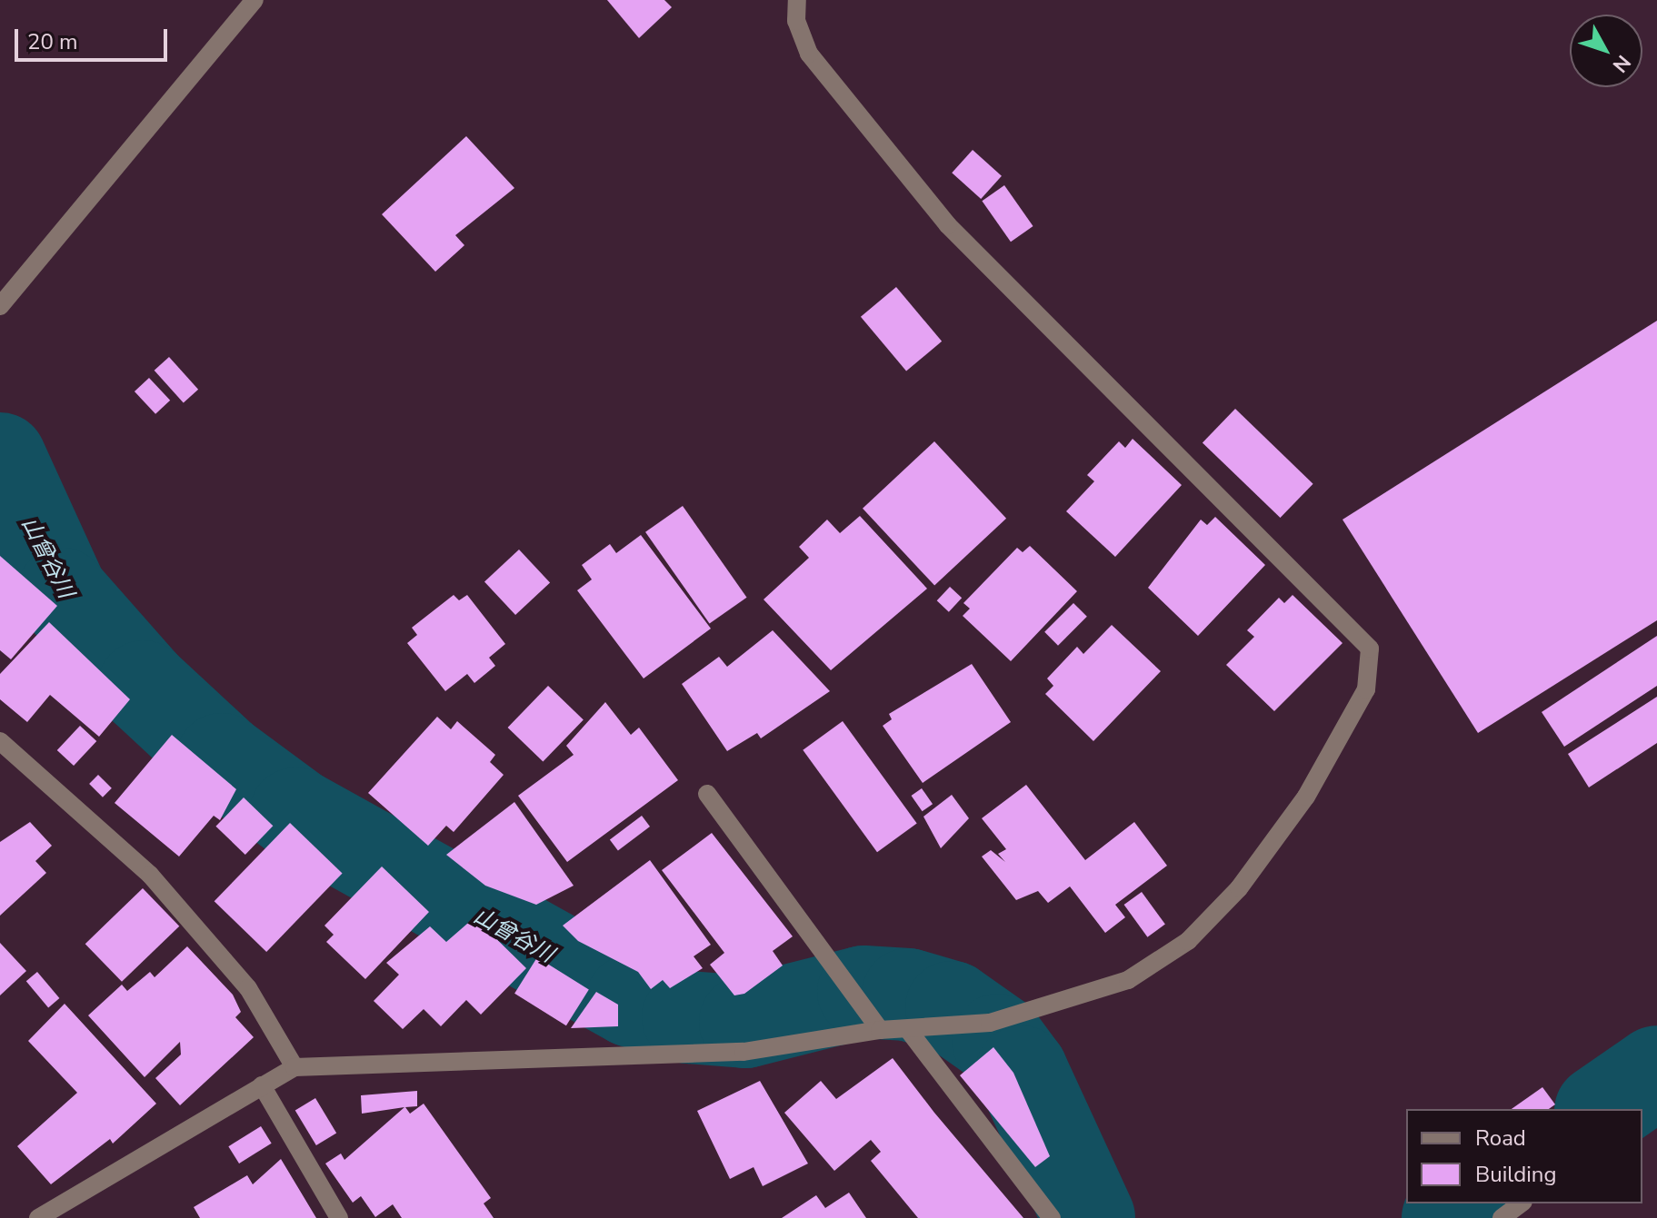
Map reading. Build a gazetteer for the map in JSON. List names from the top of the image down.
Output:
{
  "water": ["山曾谷川"],
  "legend": ["Road", "Building"],
  "scale_bar": "20 m",
  "north": "bottom right"
}
